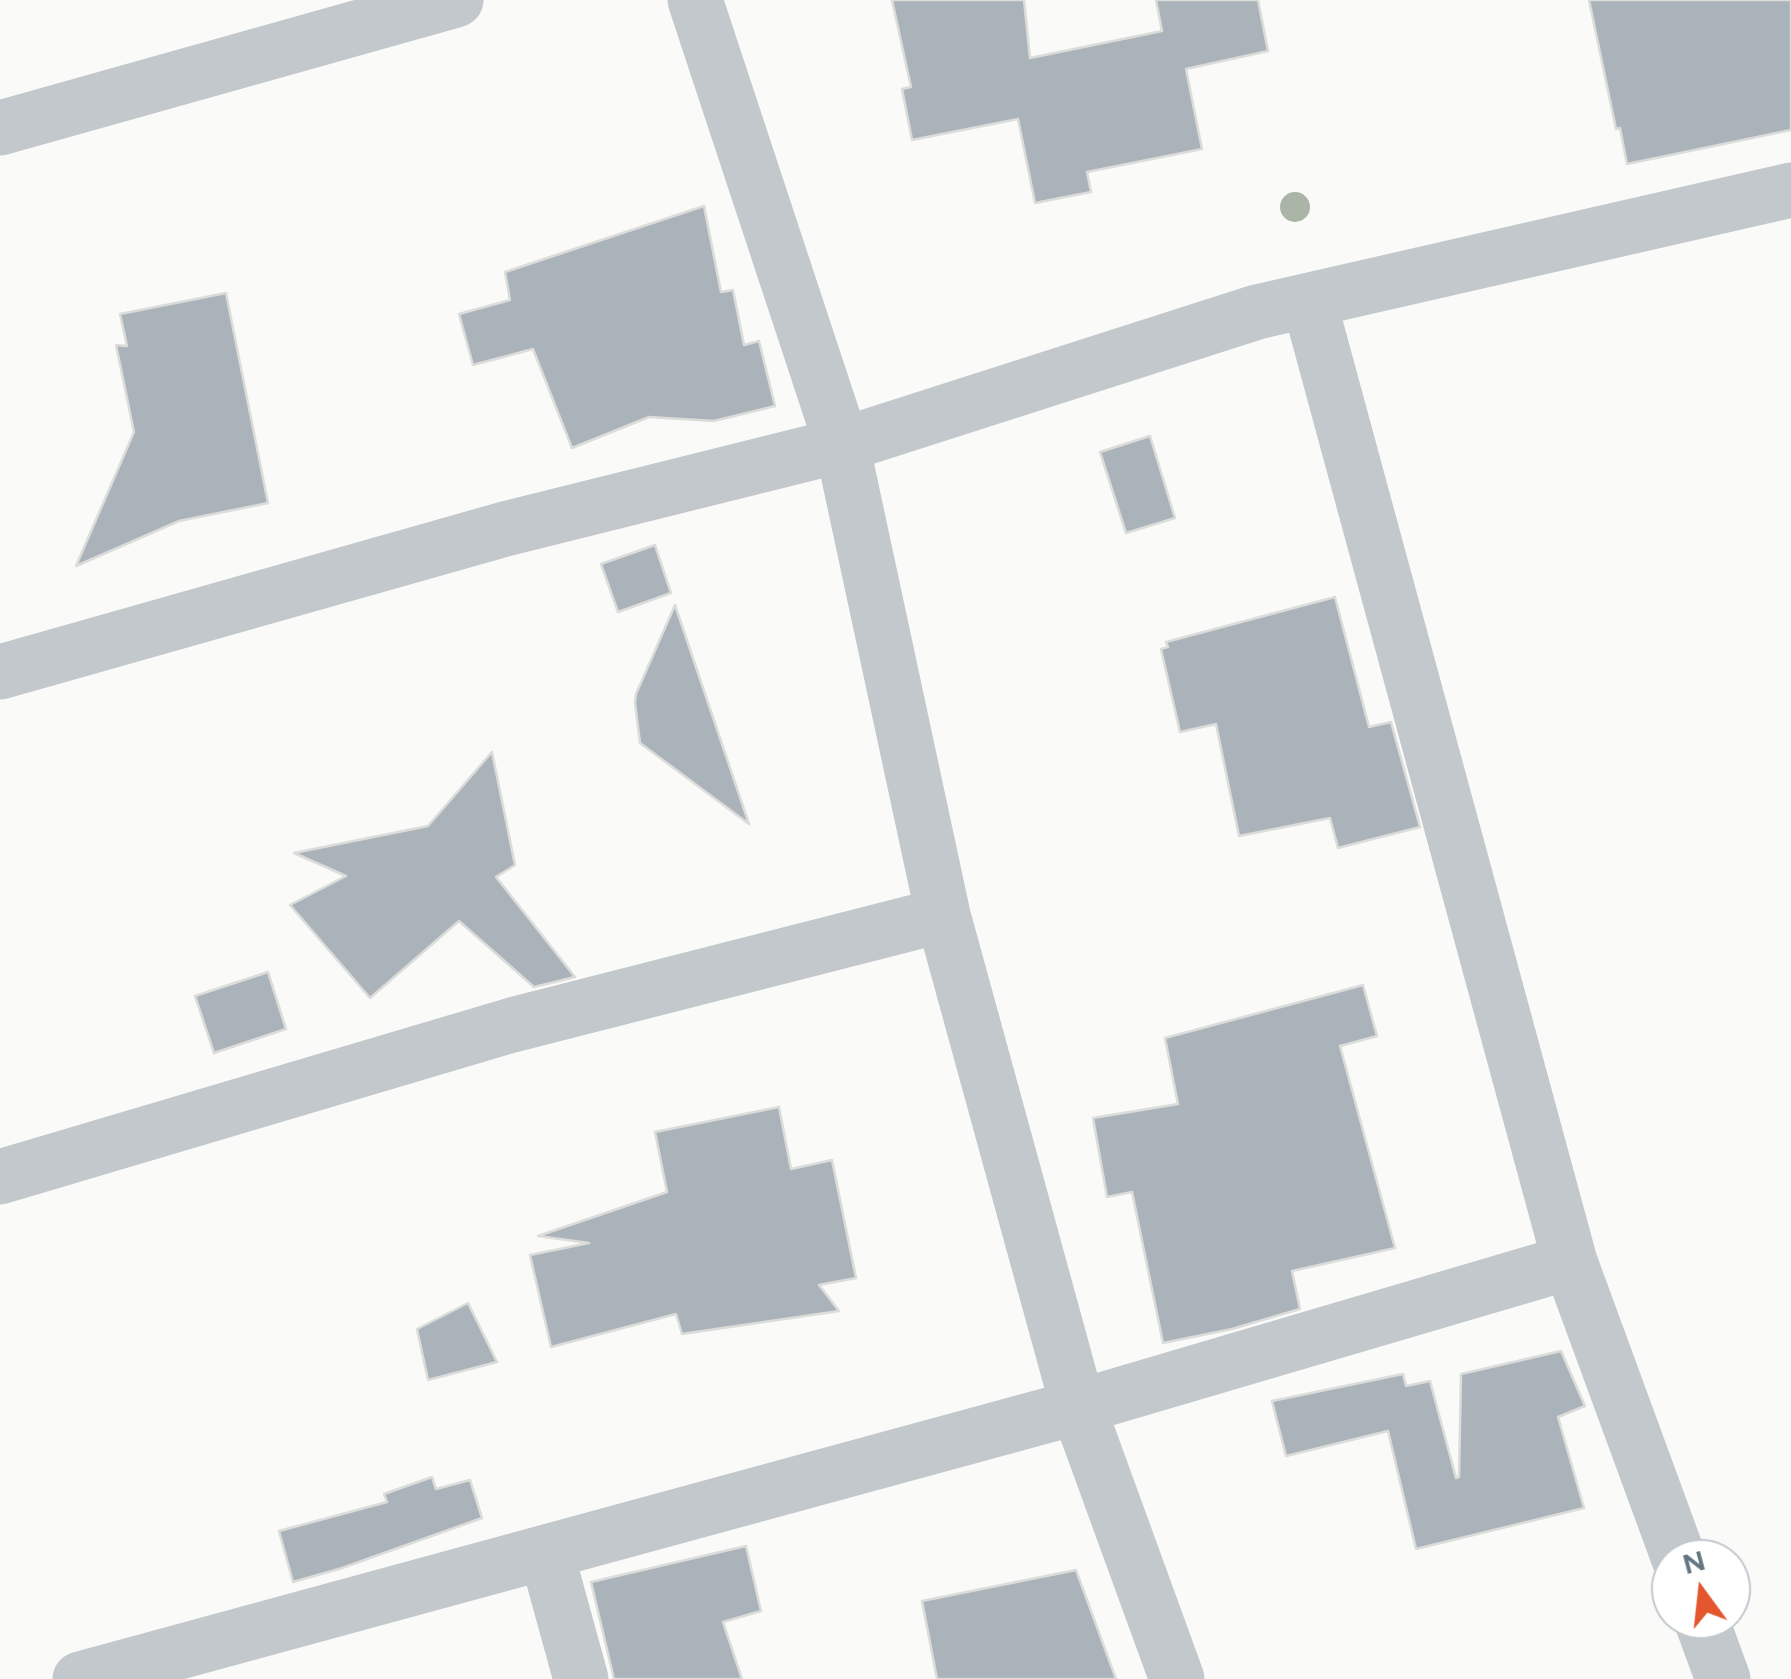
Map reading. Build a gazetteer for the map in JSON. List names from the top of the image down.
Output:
{
  "north": "top"
}
